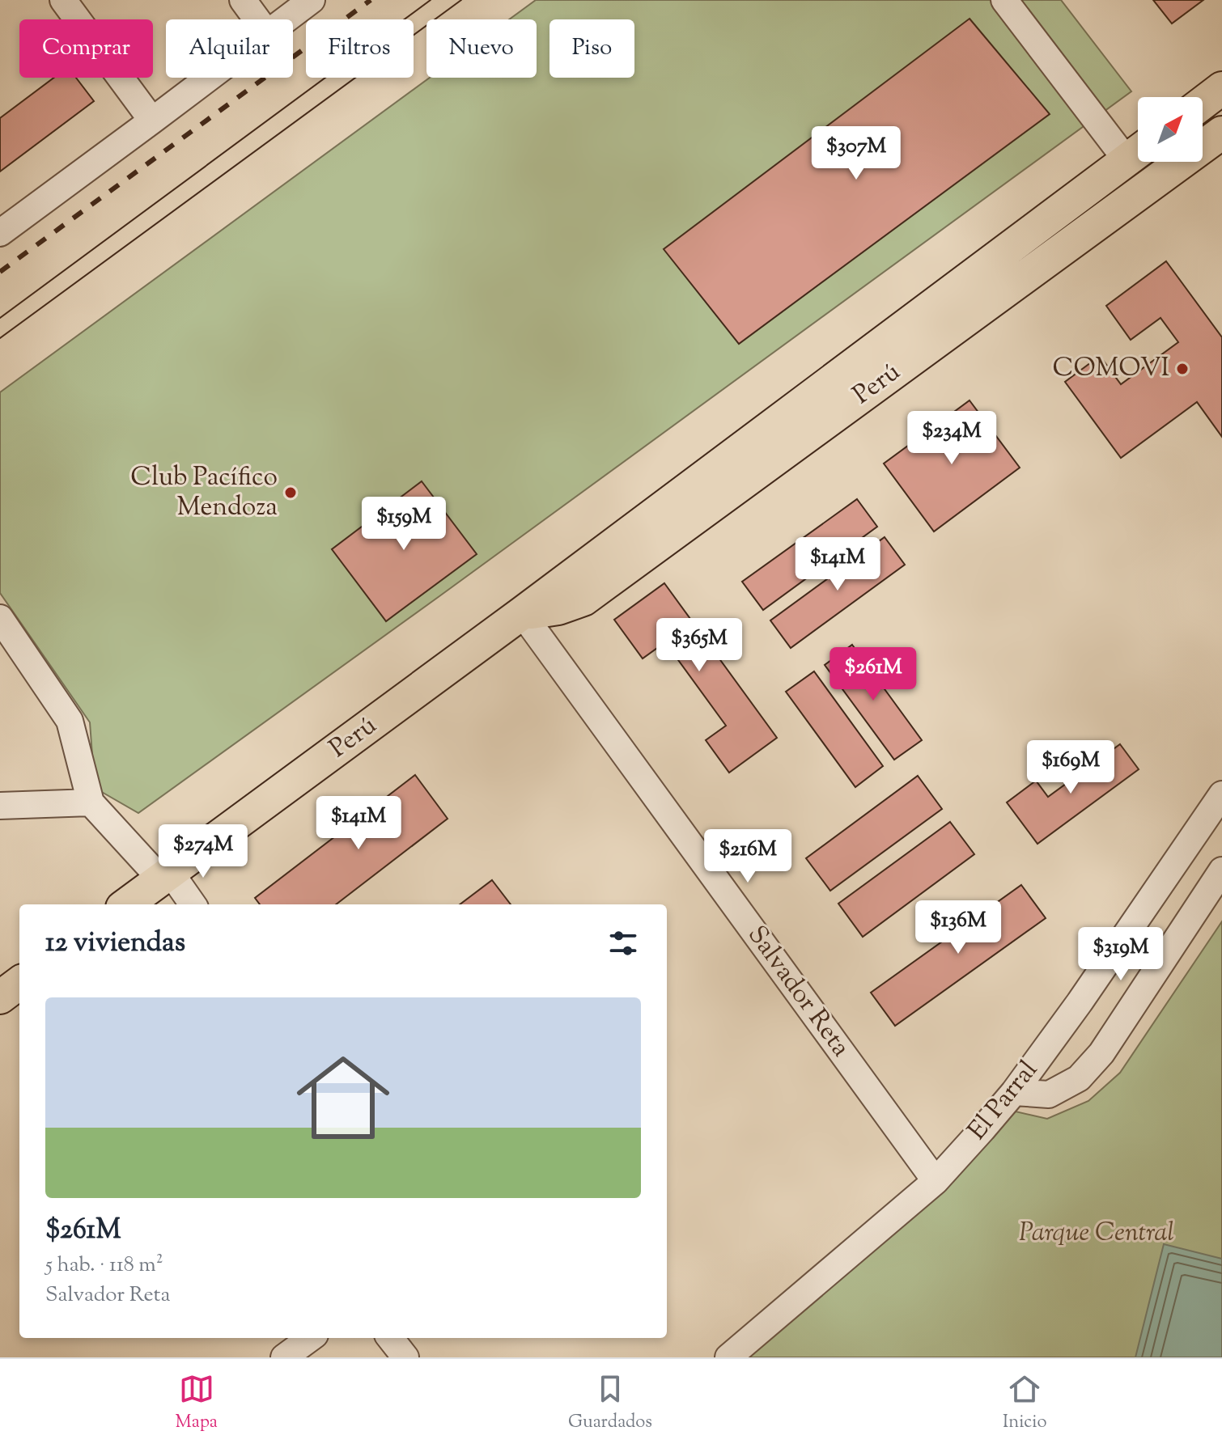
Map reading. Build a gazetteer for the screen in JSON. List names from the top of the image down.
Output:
{
  "streets": {
    "main road": ["Perú"],
    "street": ["Salvador Reta", "El Parral"]
  },
  "crossings": [
    ["Perú", "Salvador Reta"],
    ["Salvador Reta", "El Parral"]
  ],
  "parks": ["Parque Central"],
  "places": ["COMOVI", "Club Pacífico Mendoza"],
  "north": "top right",
  "page": {
    "chip": [
      "Comprar",
      "Alquilar",
      "Filtros",
      "Nuevo",
      "Piso"
    ],
    "price": [
      "$307M",
      "$234M",
      "$159M",
      "$141M",
      "$365M",
      "$261M",
      "$169M",
      "$141M",
      "$274M",
      "$216M",
      "$136M",
      "$319M"
    ],
    "heading": "12 viviendas",
    "list": [
      {
        "name": "$261M",
        "note": "5 hab. · 118 m² · Salvador Reta"
      }
    ],
    "tabs": ["Mapa", "Guardados", "Inicio"]
  }
}
